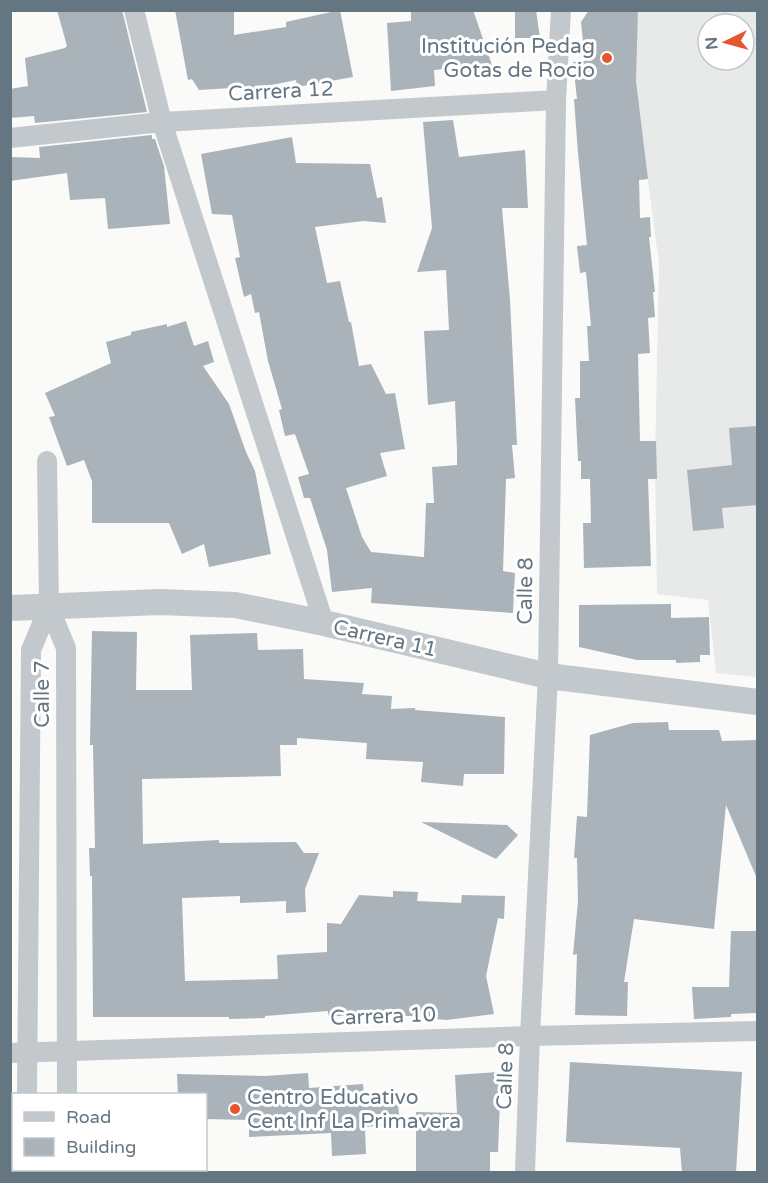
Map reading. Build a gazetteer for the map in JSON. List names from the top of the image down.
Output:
{
  "streets": {
    "street": [
      "Carrera 12",
      "Calle 8",
      "Carrera 11",
      "Calle 7",
      "Carrera 10"
    ]
  },
  "crossings": [
    ["Carrera 12", "Calle 8"],
    ["Calle 8", "Carrera 11"],
    ["Calle 8", "Carrera 10"],
    ["Carrera 11", "Calle 7"],
    ["Calle 7", "Carrera 10"]
  ],
  "places": ["Institución Pedag Gotas de Rocio", "Centro Educativo Cent Inf La Primavera"],
  "legend": ["Road", "Building"],
  "north": "left"
}
